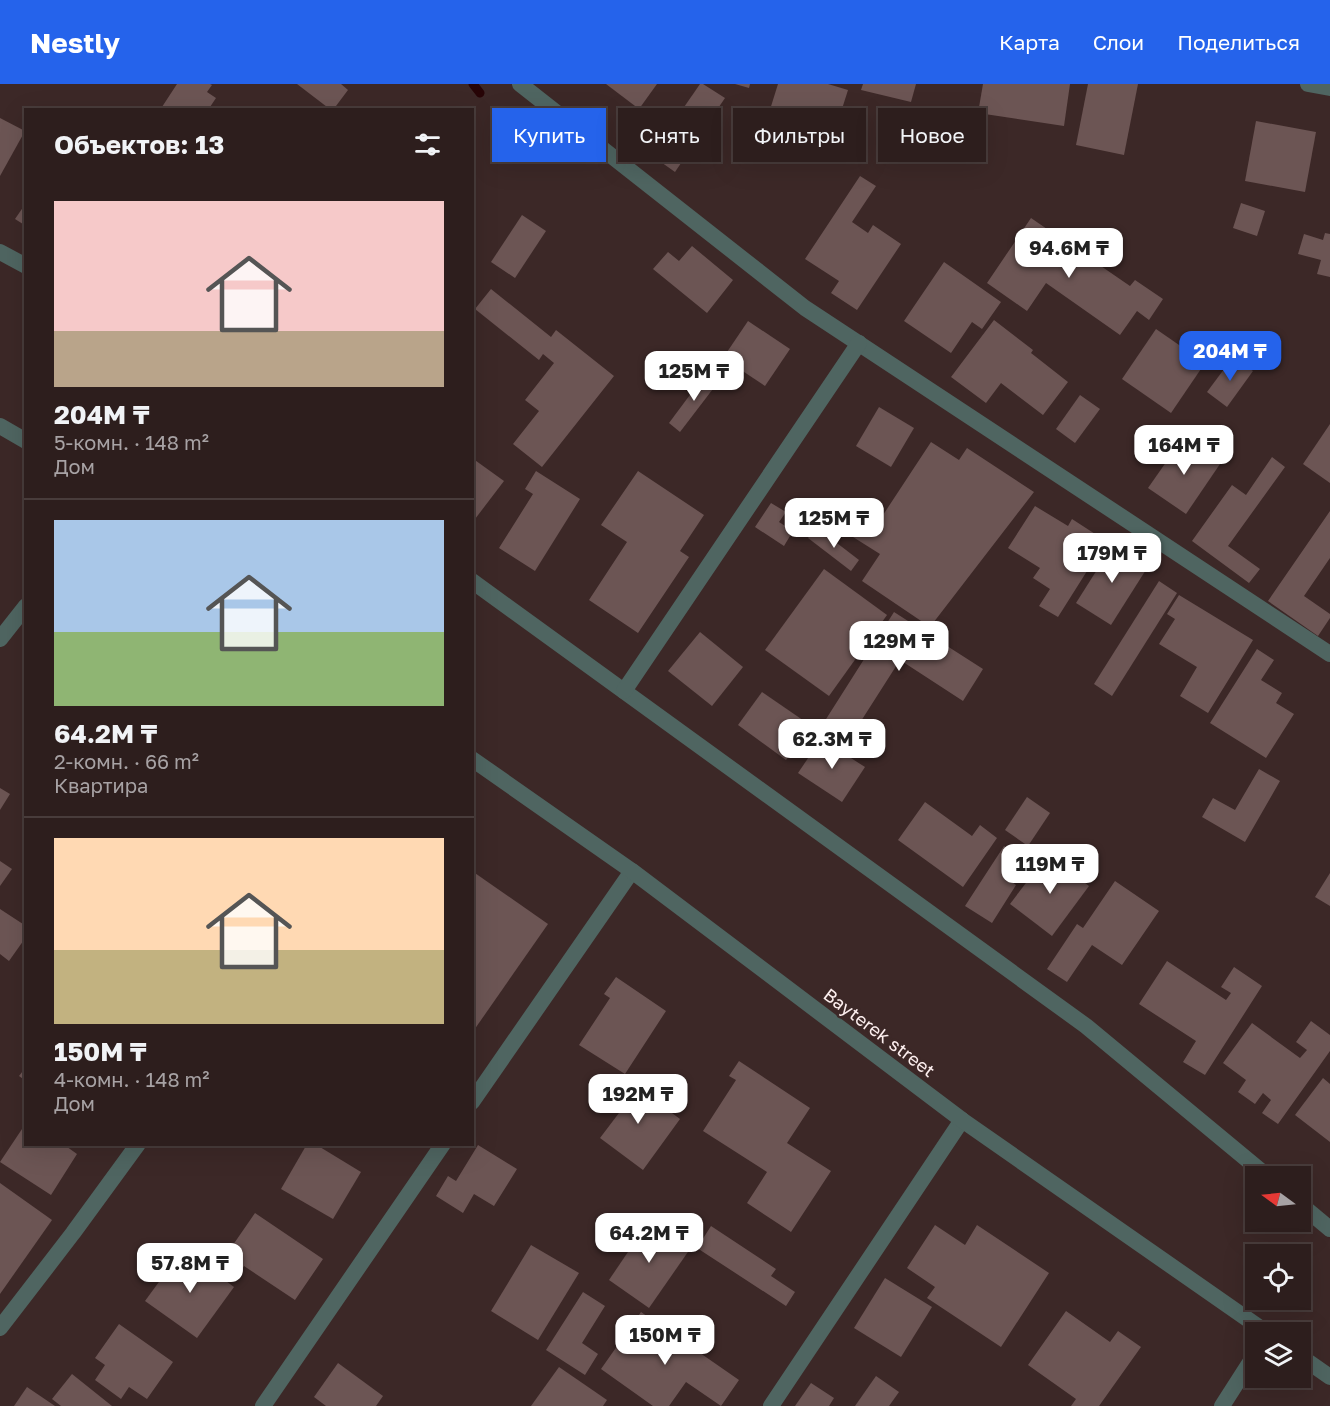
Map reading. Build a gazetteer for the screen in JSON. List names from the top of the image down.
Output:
{
  "streets": {
    "street": ["Bayterek street"]
  },
  "north": "left",
  "page": {
    "header": "Nestly",
    "nav": ["Карта", "Слои", "Поделиться"],
    "chip": [
      "Купить",
      "Снять",
      "Фильтры",
      "Новое"
    ],
    "heading": "Объектов: 13",
    "list": [
      {
        "name": "204M ₸",
        "note": "5-комн. · 148 m² · Дом"
      },
      {
        "name": "64.2M ₸",
        "note": "2-комн. · 66 m² · Квартира"
      },
      {
        "name": "150M ₸",
        "note": "4-комн. · 148 m² · Дом"
      }
    ],
    "price": [
      "94.6M ₸",
      "204M ₸",
      "125M ₸",
      "164M ₸",
      "125M ₸",
      "179M ₸",
      "129M ₸",
      "62.3M ₸",
      "119M ₸",
      "192M ₸",
      "64.2M ₸",
      "57.8M ₸",
      "150M ₸"
    ]
  }
}
